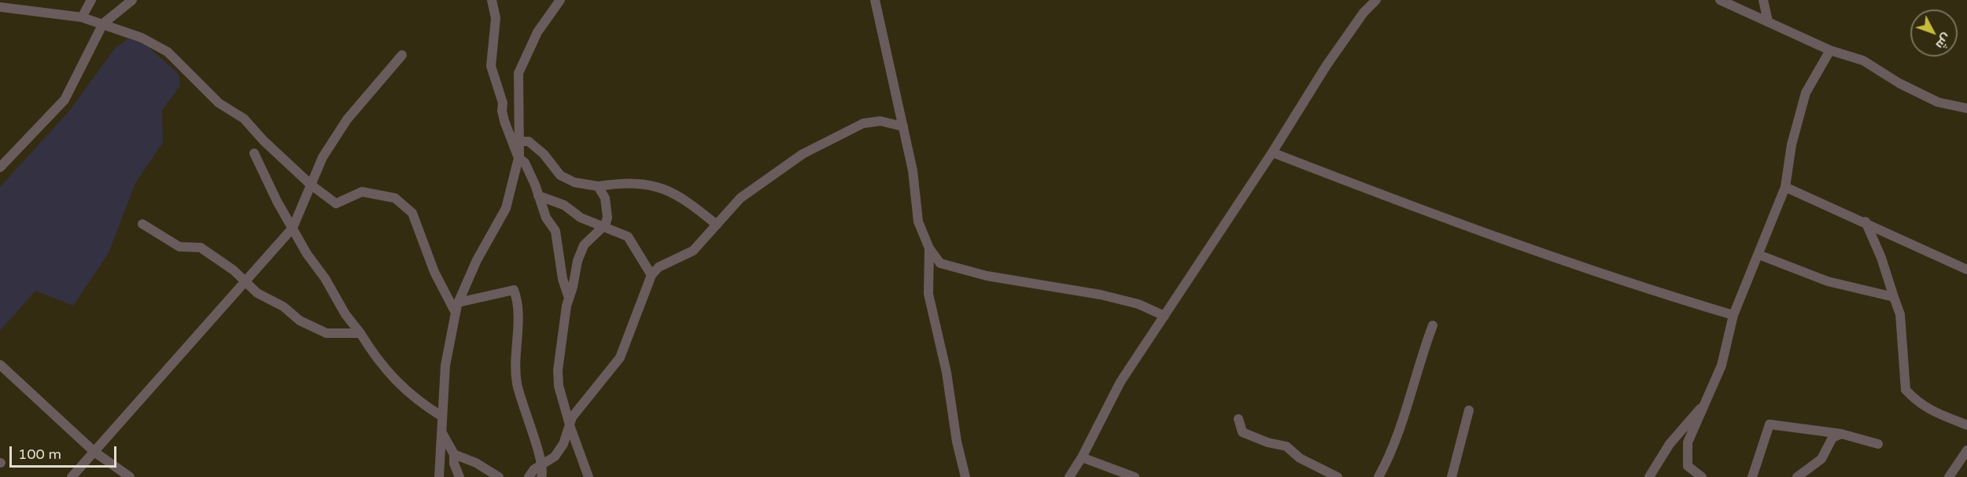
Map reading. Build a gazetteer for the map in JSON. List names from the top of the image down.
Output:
{
  "scale_bar": "100 m",
  "north": "bottom right"
}
